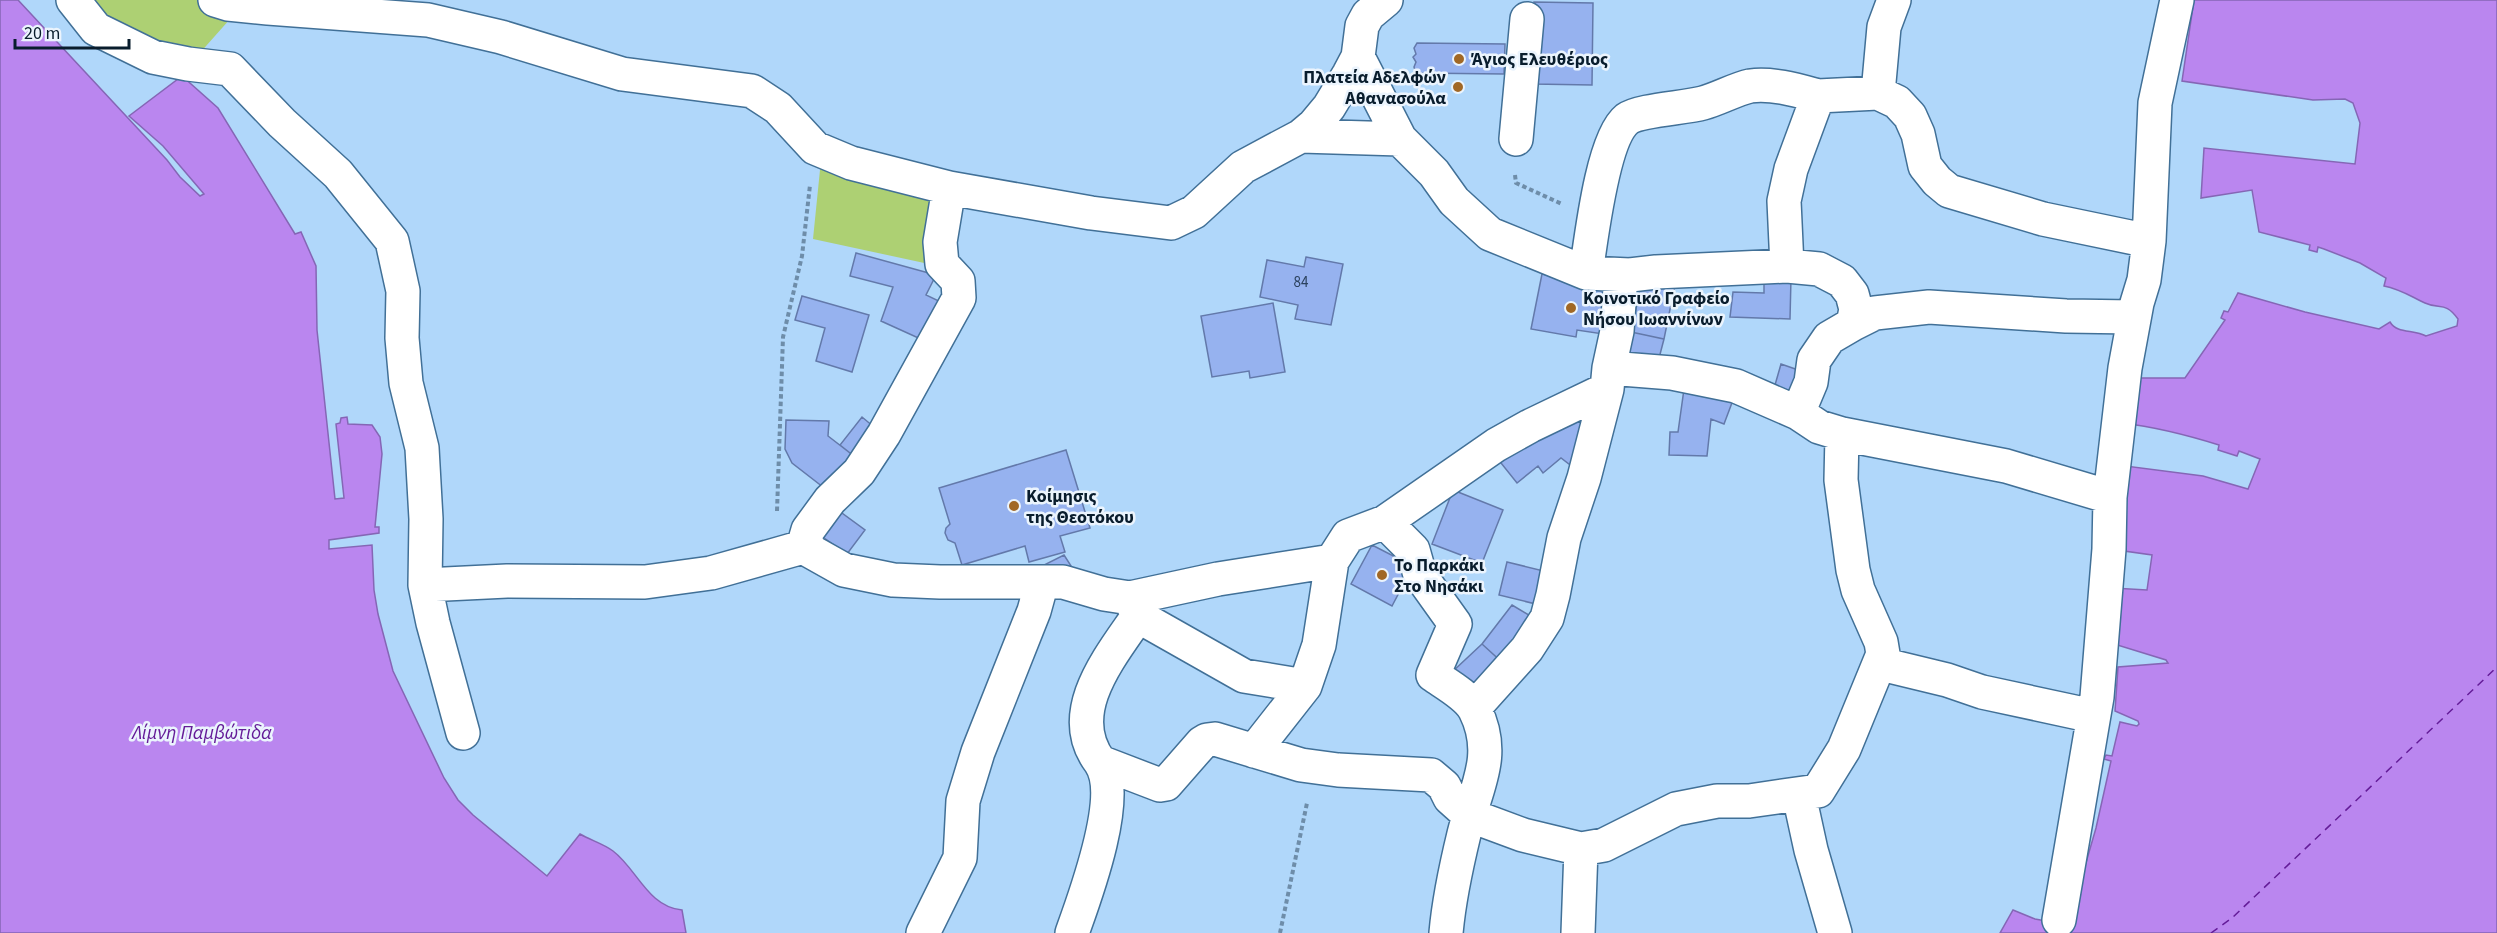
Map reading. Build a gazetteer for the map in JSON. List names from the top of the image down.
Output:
{
  "water": ["Λίμνη Παμβώτιδα"],
  "places": [
    "Άγιος Ελευθέριος",
    "Πλατεία Αδελφών Αθανασούλα",
    "Κοινοτικό Γραφείο Νήσου Ιωαννίνων",
    "Κοίμησις της Θεοτόκου",
    "Το Παρκάκι Στο Νησάκι"
  ],
  "house_numbers": ["84"],
  "scale_bar": "20 m"
}
